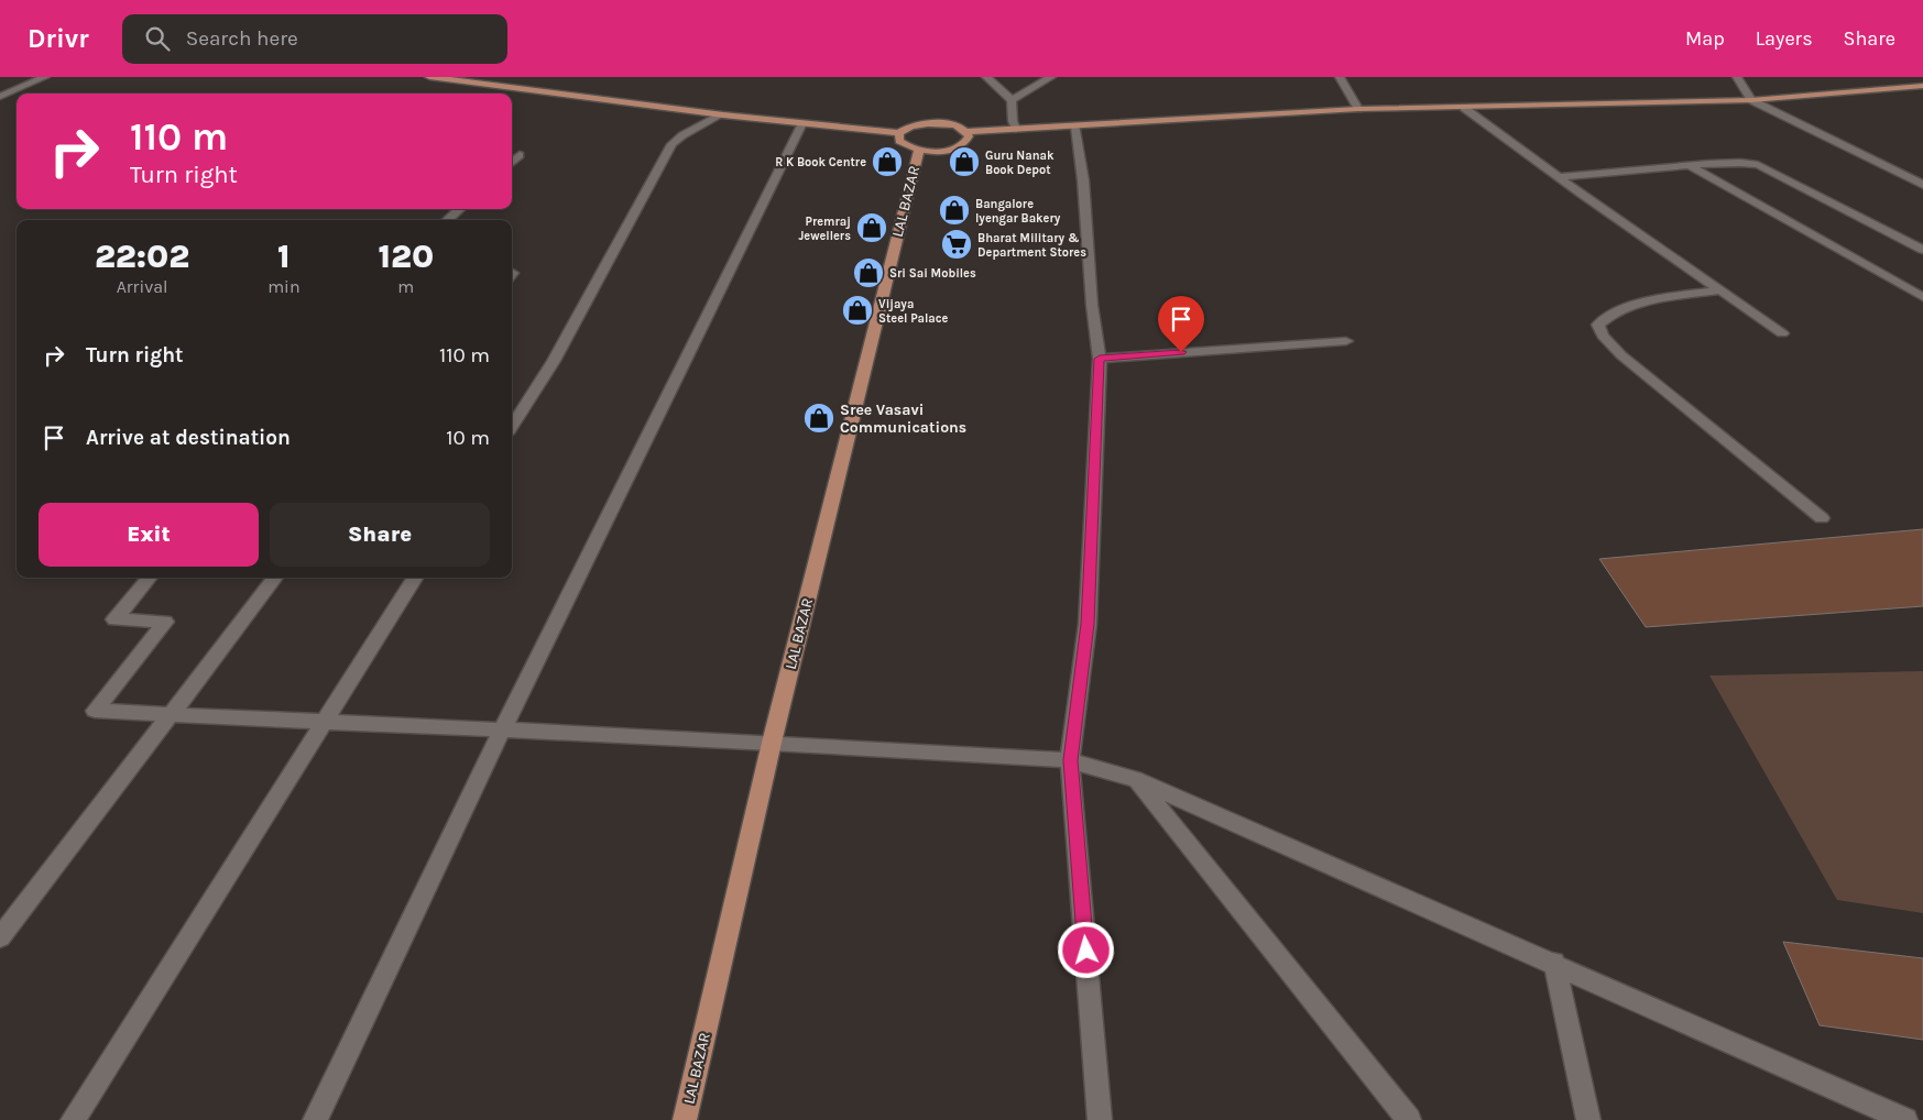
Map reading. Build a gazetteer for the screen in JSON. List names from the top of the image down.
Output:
{
  "streets": {
    "main road": ["LAL BAZAR"]
  },
  "places": {
    "shop": [
      "R K Book Centre",
      "Guru Nanak Book Depot",
      "Bangalore Iyengar Bakery",
      "Premraj Jewellers",
      "Sri Sai Mobiles",
      "Vijaya Steel Palace",
      "Sree Vasavi Communications"
    ],
    "supermarket": ["Bharat Military & Department Stores"]
  },
  "page": {
    "header": "Drivr",
    "search": "Search here",
    "nav": ["Map", "Layers", "Share"],
    "turn": ["110 m", "Turn right"],
    "eta": [
      "22:02",
      "Arrival",
      "1",
      "min",
      "120",
      "m"
    ],
    "list": [
      {
        "name": "Turn right",
        "value": "110 m"
      },
      {
        "name": "Arrive at destination",
        "value": "10 m"
      }
    ],
    "buttons": ["Exit", "Share"]
  }
}
